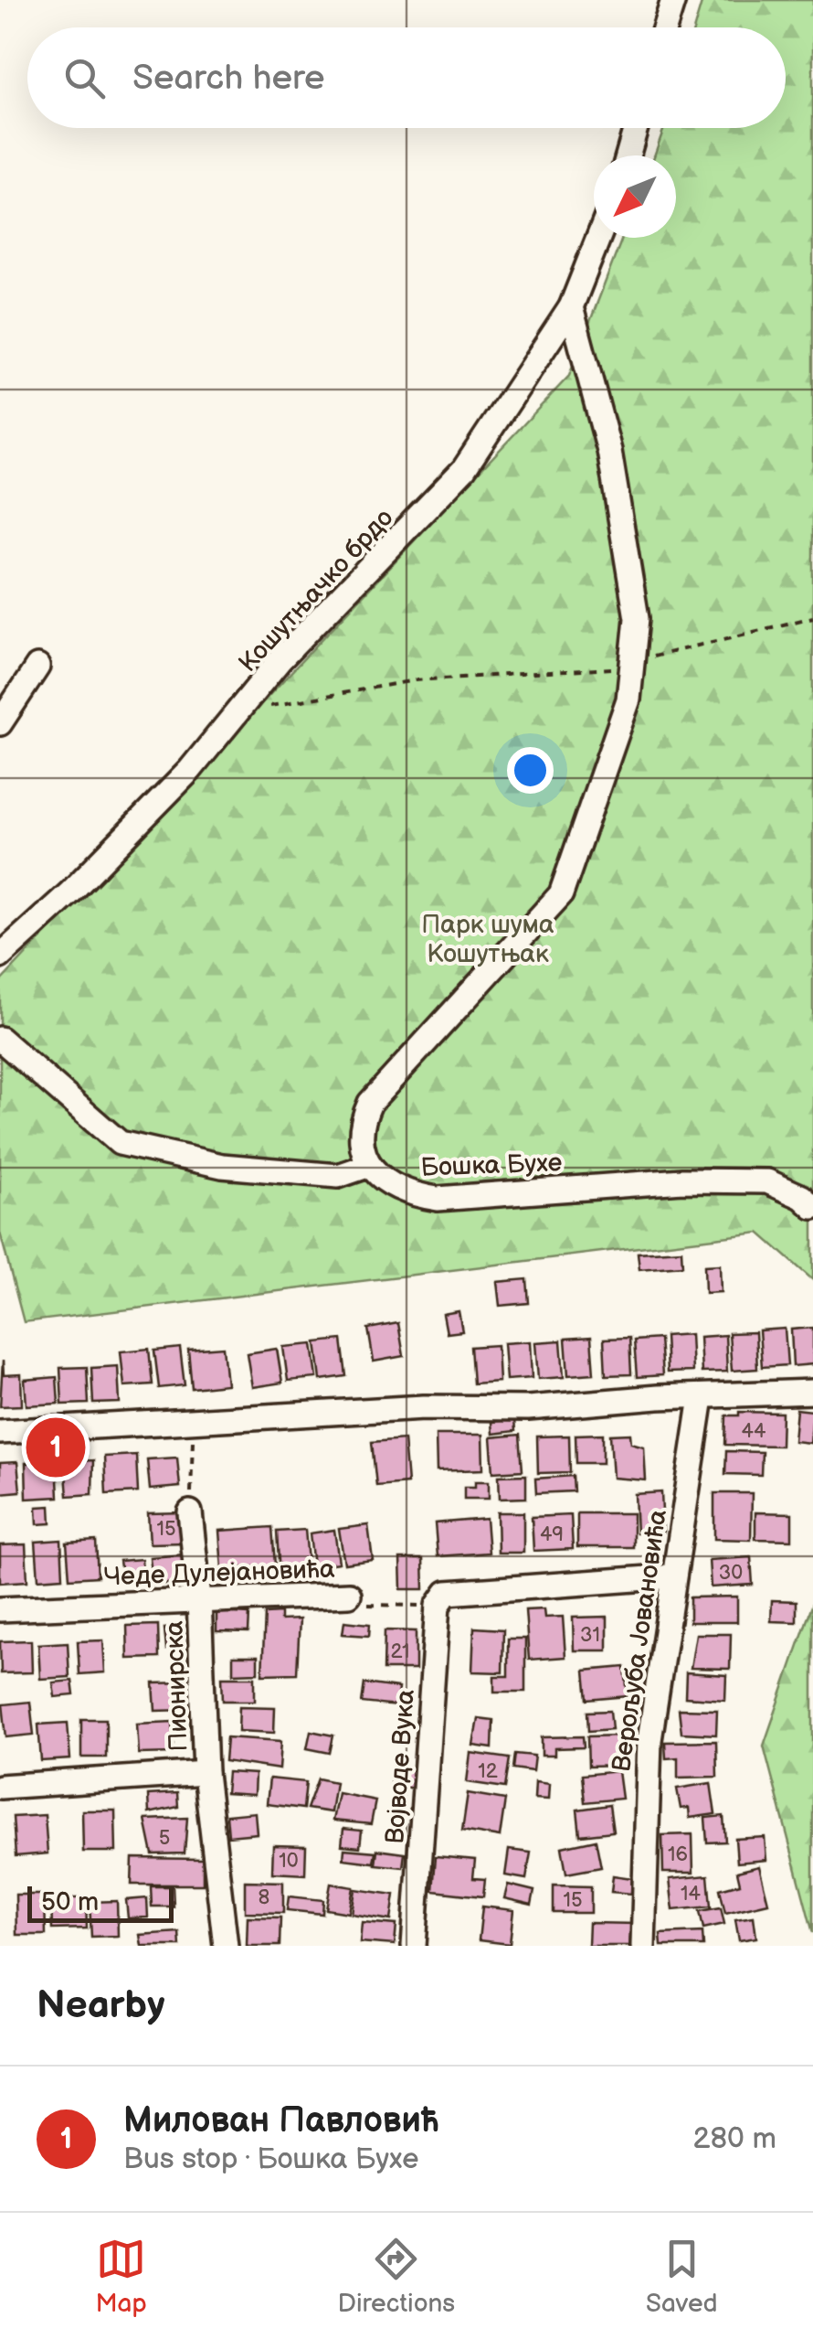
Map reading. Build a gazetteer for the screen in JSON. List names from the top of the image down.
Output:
{
  "streets": {
    "street": [
      "Кошутњачко брдо",
      "Бошка Бухе",
      "Чеде Дулејановића",
      "Верољуба Јовановића",
      "Пионирска",
      "Војводе Вука"
    ]
  },
  "crossings": [
    ["Чеде Дулејановића", "Пионирска"],
    ["Чеде Дулејановића", "Војводе Вука"]
  ],
  "parks": ["Парк шума Кошутњак"],
  "house_numbers": [
    "44",
    "15",
    "49",
    "30",
    "31",
    "21",
    "12",
    "5",
    "16",
    "10",
    "14",
    "8",
    "15"
  ],
  "scale_bar": "50 m",
  "north": "bottom left",
  "page": {
    "search": "Search here",
    "pins": "1",
    "scale": "50 m",
    "heading": "Nearby",
    "list": [
      {
        "mark": "1",
        "name": "Милован Павловић",
        "note": "Bus stop · Бошка Бухе",
        "value": "280 m"
      }
    ],
    "nav": ["Map", "Directions", "Saved"]
  }
}
